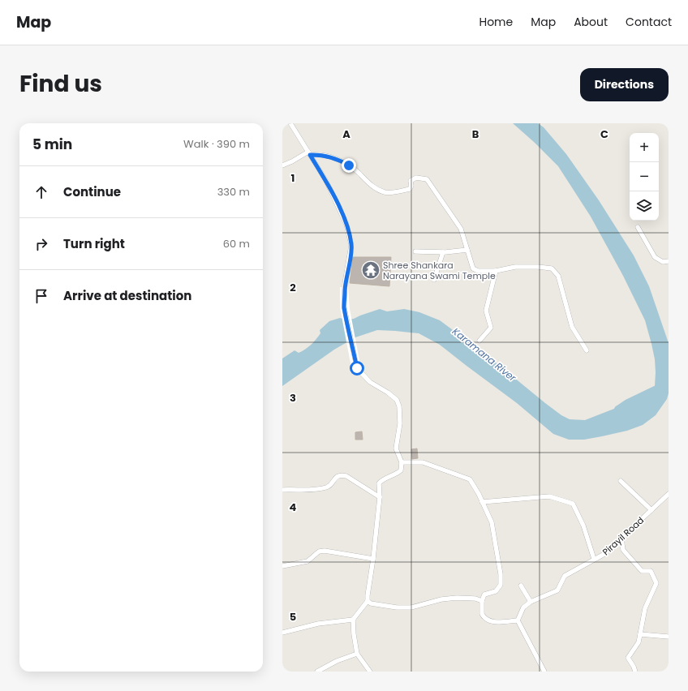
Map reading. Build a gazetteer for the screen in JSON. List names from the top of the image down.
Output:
{
  "streets": {
    "street": ["Pirayil Road"]
  },
  "water": ["Karamana River"],
  "places": {
    "temple": ["Shree Shankara Narayana Swami Temple"]
  },
  "page": {
    "header": "Map",
    "nav": [
      "Home",
      "Map",
      "About",
      "Contact"
    ],
    "title": "Find us",
    "buttons": "Directions",
    "heading": ["5 min", "Walk · 390 m"],
    "map_buttons": ["+", "−"],
    "list": [
      ["Continue", "330 m"],
      ["Turn right", "60 m"],
      "Arrive at destination"
    ]
  },
  "grid": {
    "columns": ["A", "B", "C"],
    "rows": [
      "1",
      "2",
      "3",
      "4",
      "5"
    ]
  }
}
